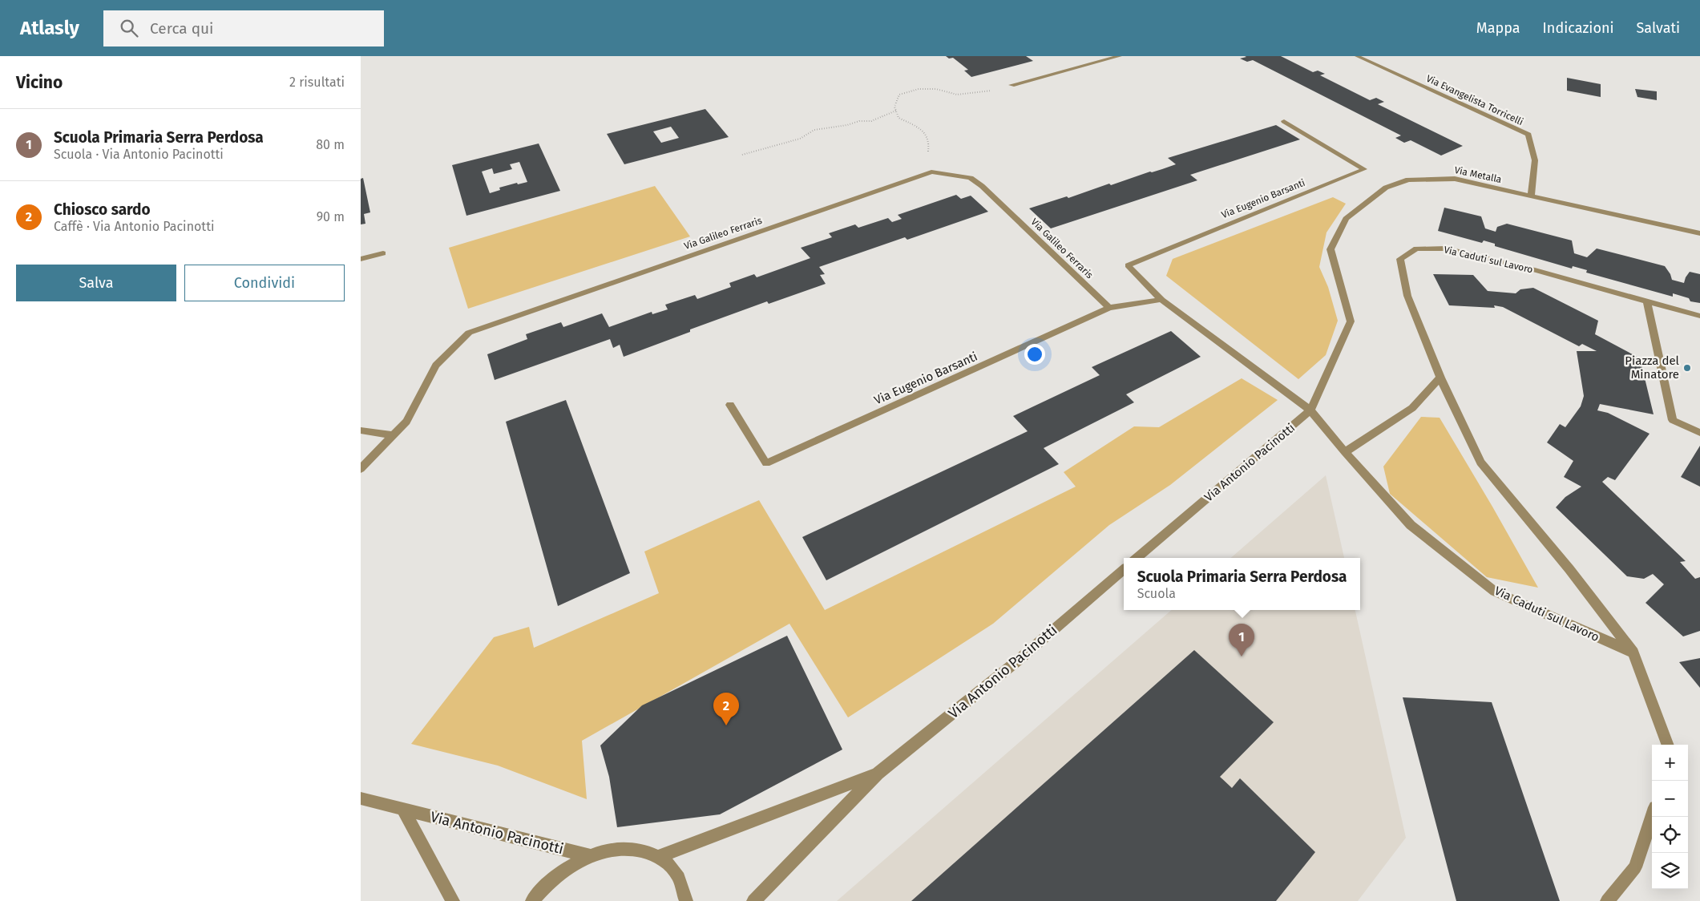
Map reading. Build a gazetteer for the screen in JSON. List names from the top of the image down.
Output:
{
  "streets": {
    "street": [
      "Via Evangelista Torricelli",
      "Via Metalla",
      "Via Eugenio Barsanti",
      "Via Galileo Ferraris",
      "Via Caduti sul Lavoro",
      "Via Antonio Pacinotti"
    ]
  },
  "crossings": [
    ["Via Evangelista Torricelli", "Via Metalla"],
    ["Via Metalla", "Via Eugenio Barsanti"],
    ["Via Metalla", "Via Caduti sul Lavoro"],
    ["Via Metalla", "Via Antonio Pacinotti"],
    ["Via Eugenio Barsanti", "Via Galileo Ferraris"],
    ["Via Eugenio Barsanti", "Via Caduti sul Lavoro"],
    ["Via Eugenio Barsanti", "Via Antonio Pacinotti"],
    ["Via Caduti sul Lavoro", "Via Antonio Pacinotti"]
  ],
  "places": ["Piazza del Minatore"],
  "page": {
    "header": "Atlasly",
    "search": "Cerca qui",
    "nav": ["Mappa", "Indicazioni", "Salvati"],
    "heading": ["Vicino", "2 risultati"],
    "list": [
      {
        "mark": "1",
        "name": "Scuola Primaria Serra Perdosa",
        "note": "Scuola · Via Antonio Pacinotti",
        "value": "80 m"
      },
      {
        "mark": "2",
        "name": "Chiosco sardo",
        "note": "Caffè · Via Antonio Pacinotti",
        "value": "90 m"
      }
    ],
    "buttons": ["Salva", "Condividi"],
    "popup": ["Scuola Primaria Serra Perdosa", "Scuola"],
    "pins": ["1", "2"],
    "map_buttons": ["+", "−"]
  }
}
